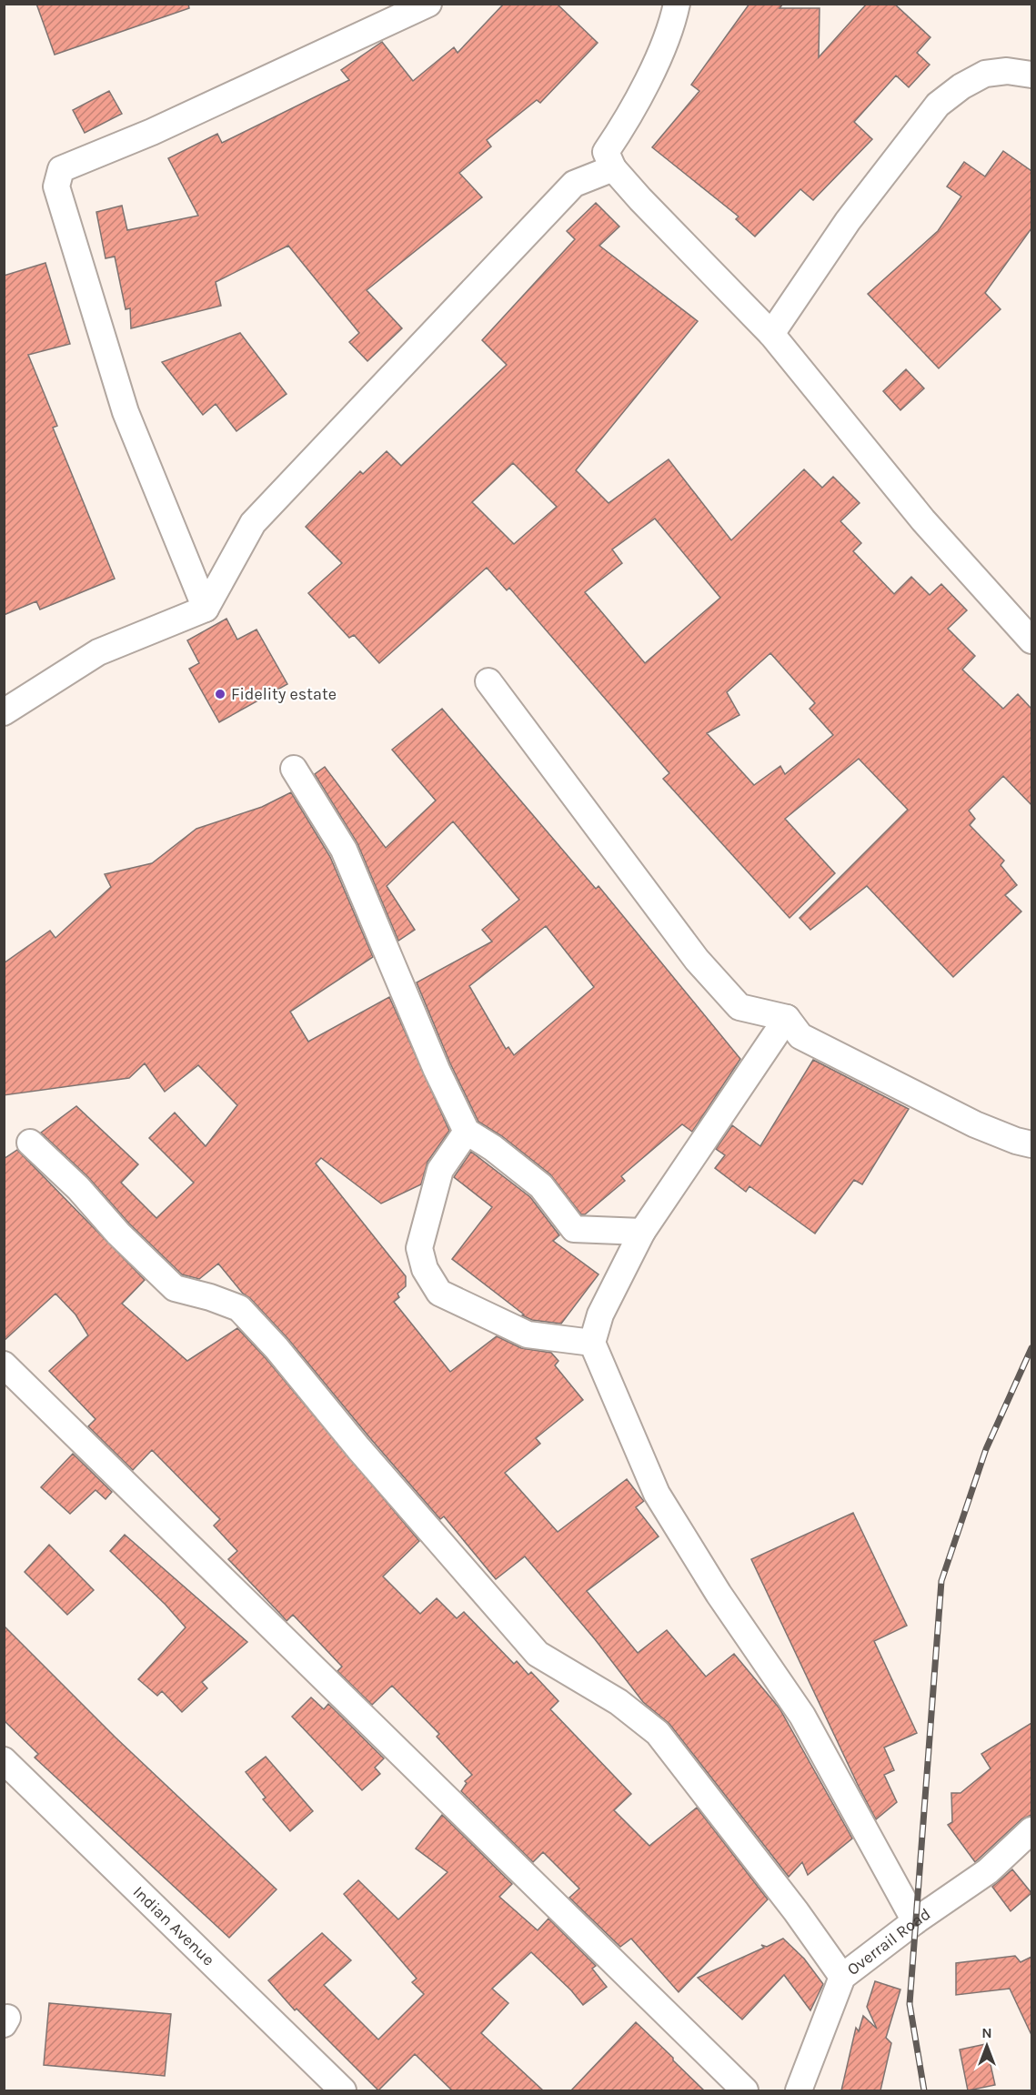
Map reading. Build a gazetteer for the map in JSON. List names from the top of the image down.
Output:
{
  "streets": {
    "street": ["Indian Avenue", "Overrail Road"]
  },
  "places": ["Fidelity estate"],
  "north": "top"
}
